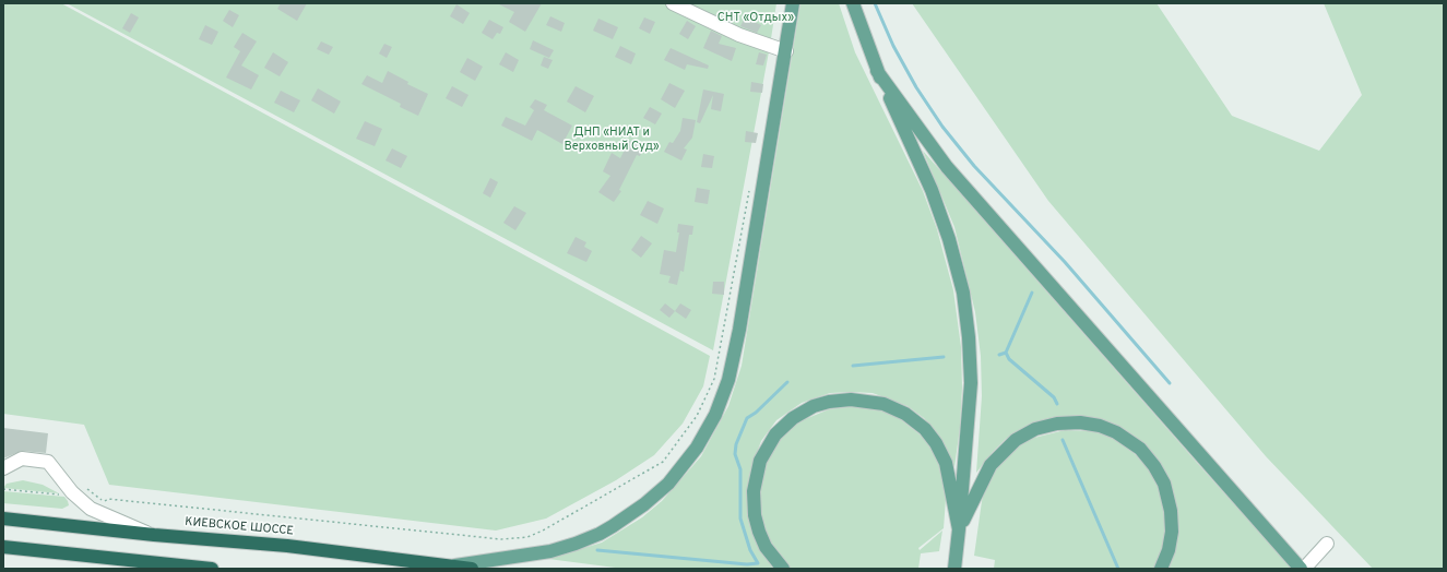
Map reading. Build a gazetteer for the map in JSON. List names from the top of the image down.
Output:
{
  "streets": {
    "highway": ["КИЕВСКОЕ ШОССЕ"]
  },
  "parks": ["СНТ «Отдых»", "ДНП «НИАТ и Верховный Суд»"]
}
